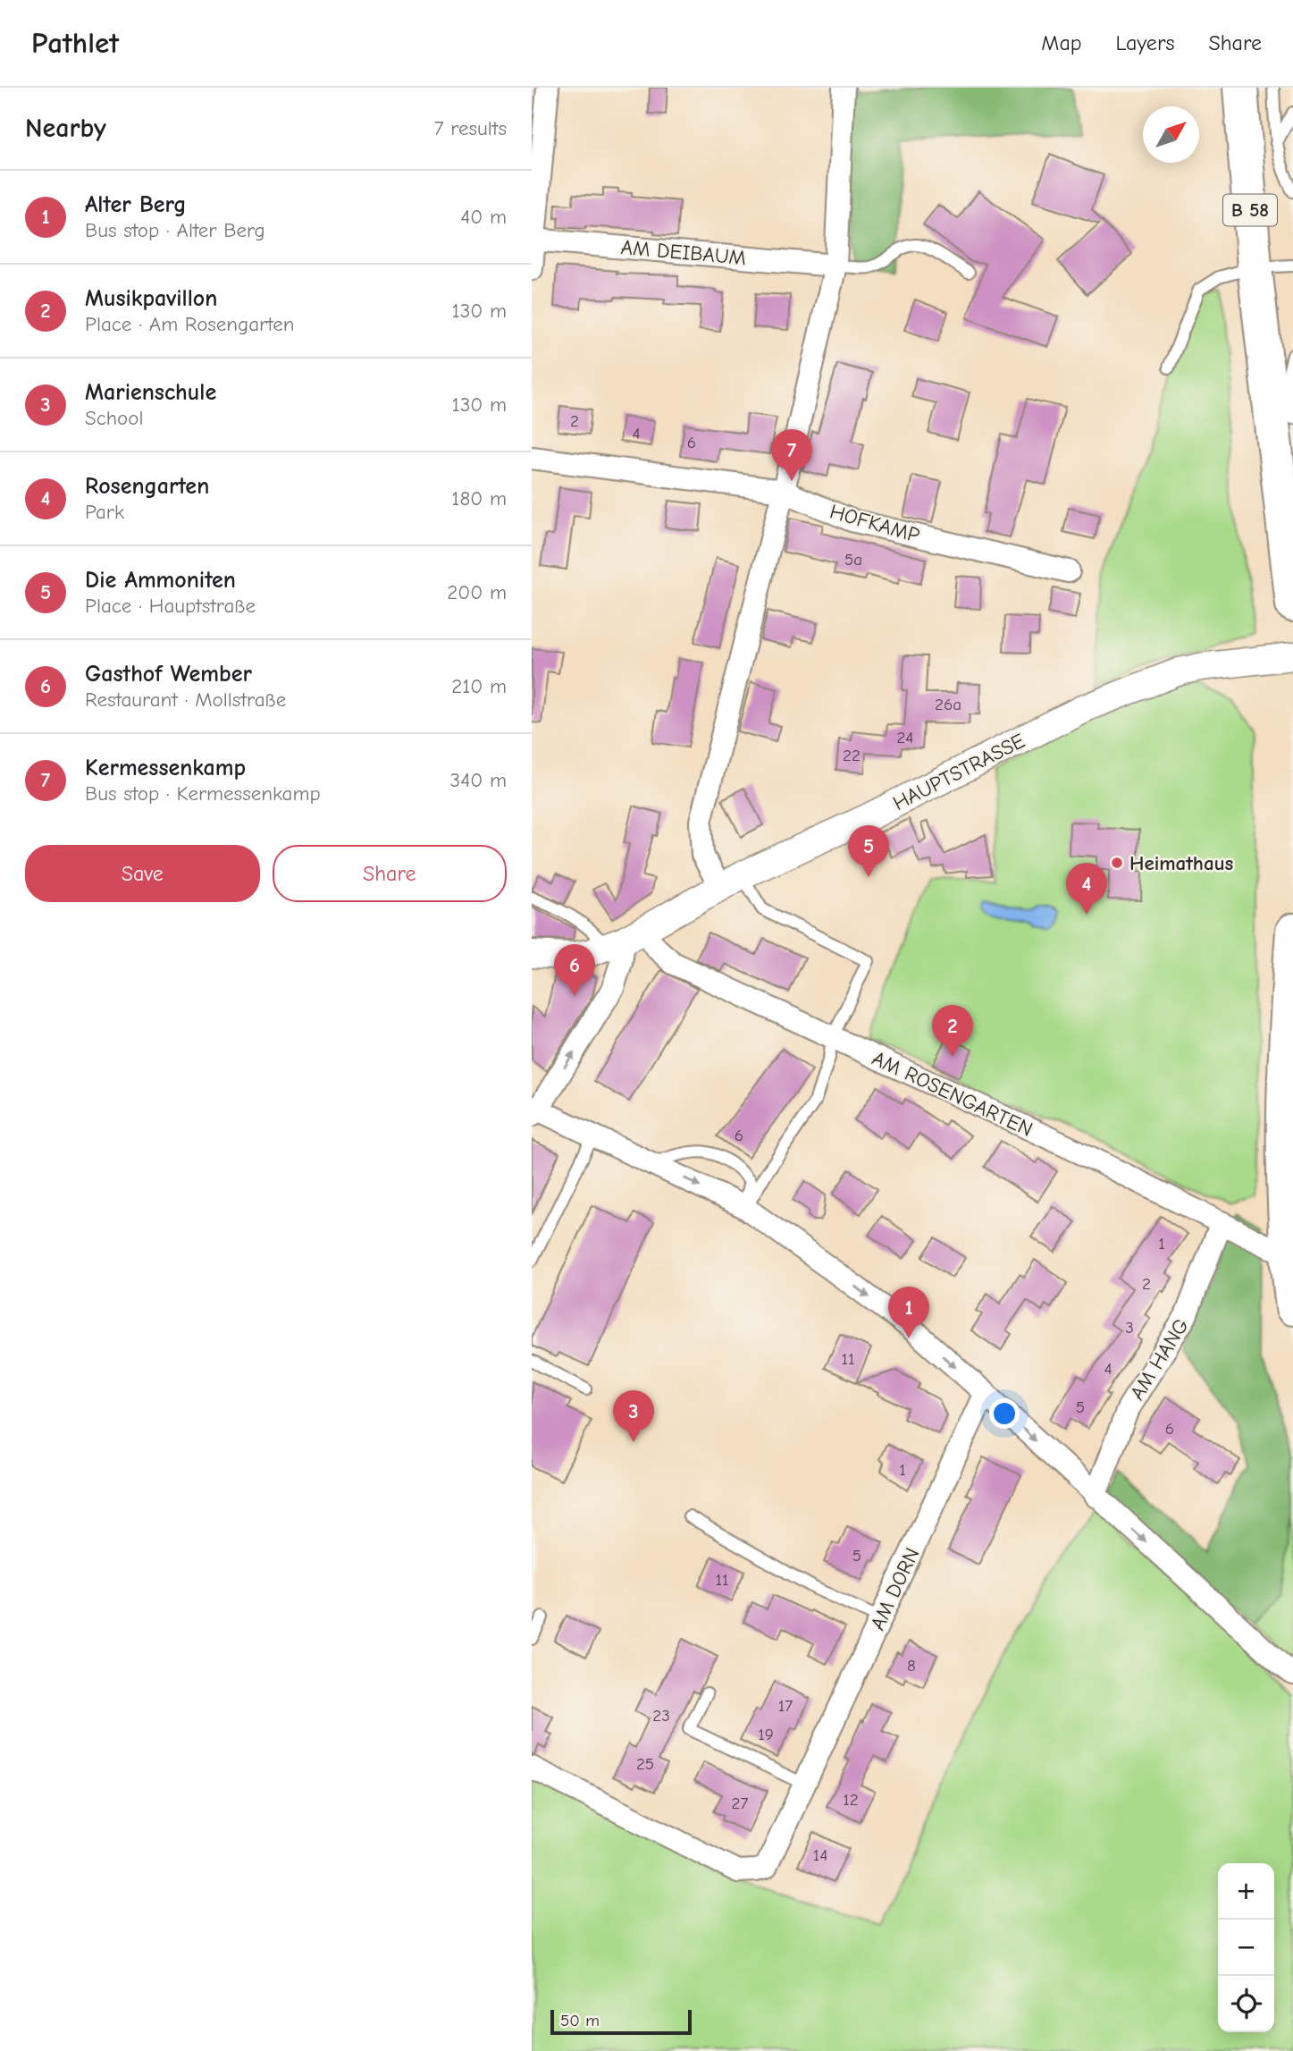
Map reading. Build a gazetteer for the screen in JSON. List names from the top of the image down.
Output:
{
  "streets": {
    "main road": ["B 58"],
    "street": [
      "AM DEIBAUM",
      "HOFKAMP",
      "HAUPTSTRASSE",
      "AM ROSENGARTEN",
      "AM HANG",
      "AM DORN"
    ]
  },
  "crossings": [
    ["HAUPTSTRASSE", "AM ROSENGARTEN"],
    ["AM ROSENGARTEN", "AM HANG"]
  ],
  "places": ["Heimathaus"],
  "house_numbers": [
    "2",
    "4",
    "6",
    "5a",
    "26a",
    "24",
    "22",
    "6",
    "1",
    "2",
    "3",
    "11",
    "4",
    "5",
    "6",
    "1",
    "5",
    "11",
    "8",
    "17",
    "23",
    "19",
    "25",
    "12",
    "27",
    "14"
  ],
  "scale_bar": "50 m",
  "north": "top right",
  "page": {
    "header": "Pathlet",
    "nav": ["Map", "Layers", "Share"],
    "heading": ["Nearby", "7 results"],
    "list": [
      {
        "mark": "1",
        "name": "Alter Berg",
        "note": "Bus stop · Alter Berg",
        "value": "40 m"
      },
      {
        "mark": "2",
        "name": "Musikpavillon",
        "note": "Place · Am Rosengarten",
        "value": "130 m"
      },
      {
        "mark": "3",
        "name": "Marienschule",
        "note": "School",
        "value": "130 m"
      },
      {
        "mark": "4",
        "name": "Rosengarten",
        "note": "Park",
        "value": "180 m"
      },
      {
        "mark": "5",
        "name": "Die Ammoniten",
        "note": "Place · Hauptstraße",
        "value": "200 m"
      },
      {
        "mark": "6",
        "name": "Gasthof Wember",
        "note": "Restaurant · Mollstraße",
        "value": "210 m"
      },
      {
        "mark": "7",
        "name": "Kermessenkamp",
        "note": "Bus stop · Kermessenkamp",
        "value": "340 m"
      }
    ],
    "pins": [
      "7",
      "5",
      "4",
      "6",
      "2",
      "1",
      "3"
    ],
    "buttons": ["Save", "Share"],
    "map_buttons": ["+", "−"],
    "scale": "50 m"
  }
}
